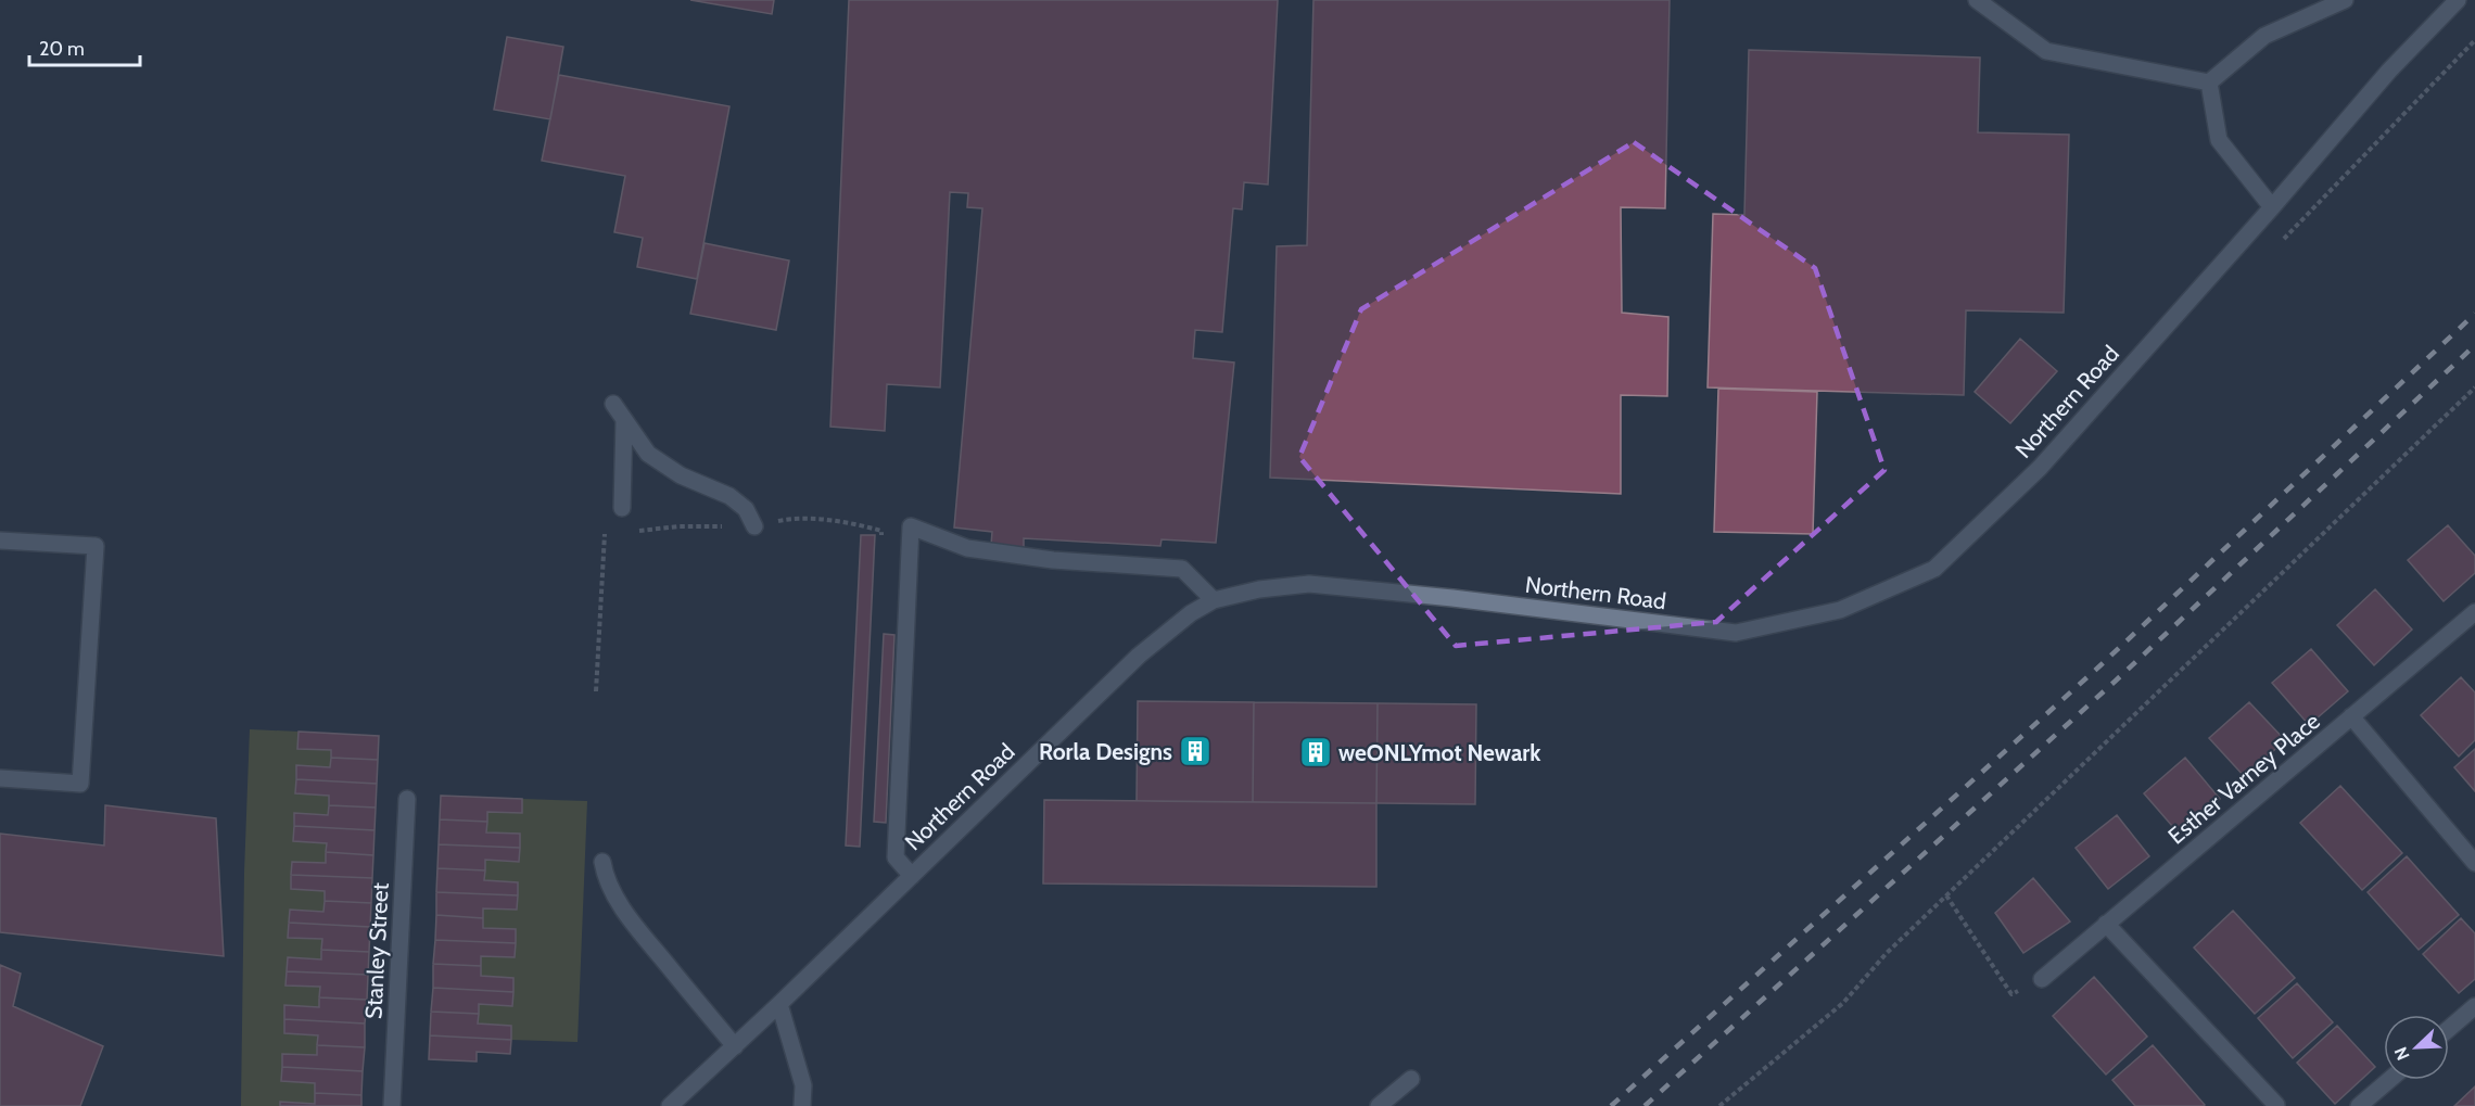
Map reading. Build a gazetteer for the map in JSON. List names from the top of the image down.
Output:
{
  "streets": {
    "street": ["Northern Road", "Esther Varney Place", "Stanley Street"]
  },
  "places": {
    "building": ["Rorla Designs", "weONLYmot Newark"]
  },
  "scale_bar": "20 m",
  "north": "bottom left"
}
